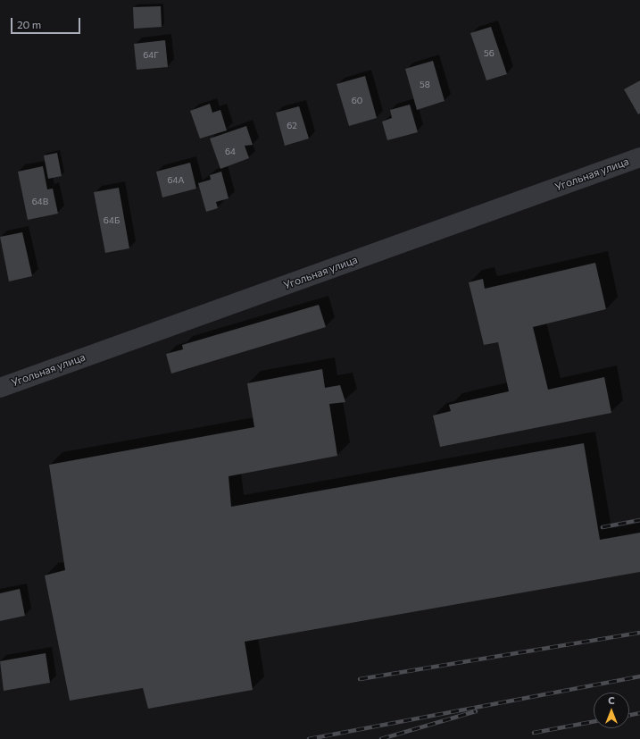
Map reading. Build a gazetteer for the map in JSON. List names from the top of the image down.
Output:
{
  "streets": {
    "street": ["Угольная улица"]
  },
  "house_numbers": [
    "56",
    "64Г",
    "58",
    "60",
    "62",
    "64",
    "64А",
    "64В",
    "64Б"
  ],
  "scale_bar": "20 m",
  "north": "top"
}
